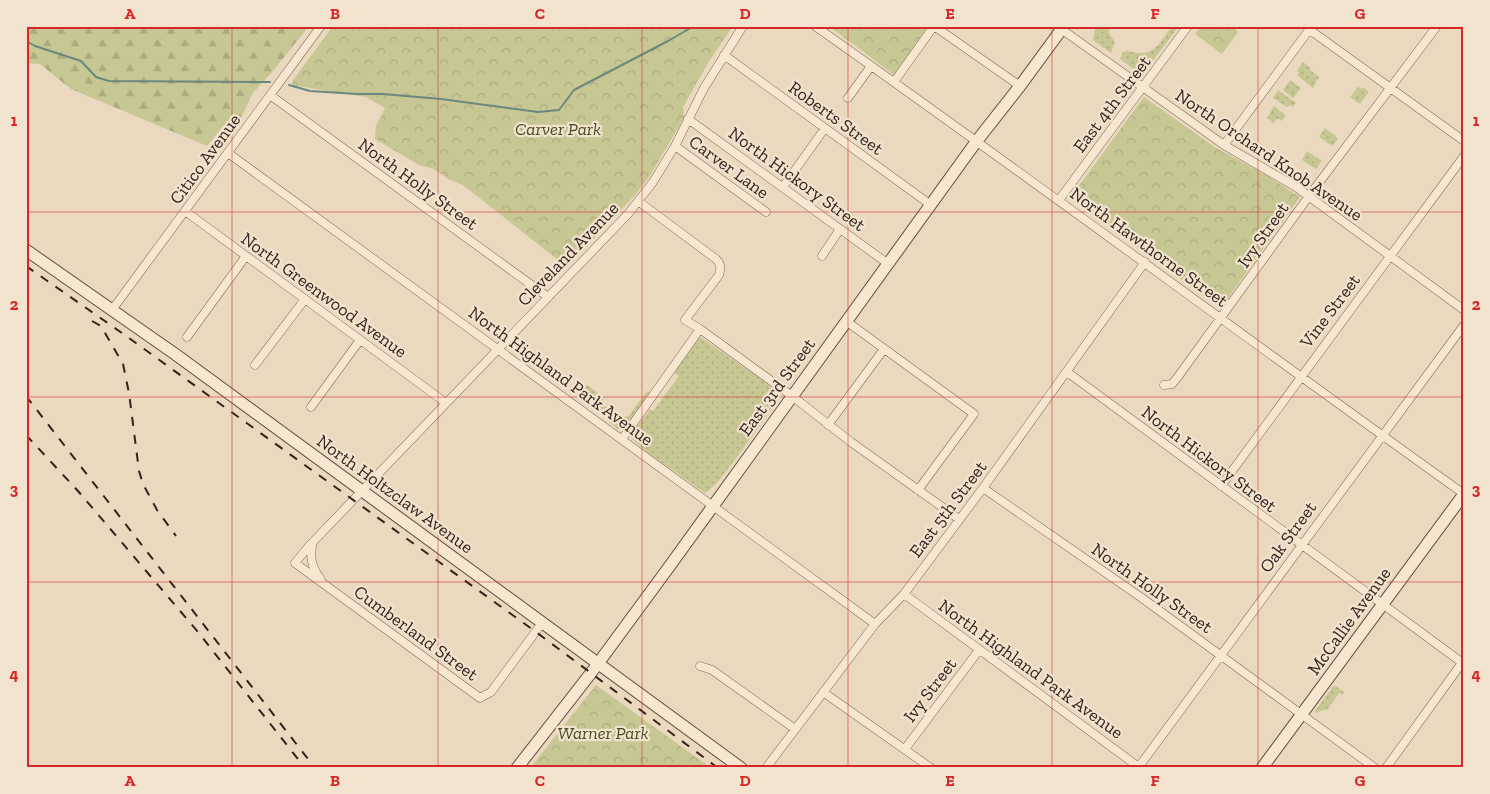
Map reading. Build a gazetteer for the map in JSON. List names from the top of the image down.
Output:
{
  "streets": {
    "main road": ["East 3rd Street", "North Holtzclaw Avenue", "McCallie Avenue"],
    "street": [
      "East 4th Street",
      "Roberts Street",
      "North Orchard Knob Avenue",
      "Citico Avenue",
      "Carver Lane",
      "North Hickory Street",
      "North Holly Street",
      "Ivy Street",
      "North Hawthorne Street",
      "Cleveland Avenue",
      "North Greenwood Avenue",
      "Vine Street",
      "North Highland Park Avenue",
      "East 5th Street",
      "Oak Street",
      "Cumberland Street"
    ]
  },
  "crossings": [
    ["East 4th Street", "North Orchard Knob Avenue"],
    ["East 4th Street", "North Hawthorne Street"],
    ["Roberts Street", "Cleveland Avenue"],
    ["Roberts Street", "East 3rd Street"],
    ["North Orchard Knob Avenue", "Ivy Street"],
    ["North Orchard Knob Avenue", "Vine Street"],
    ["North Orchard Knob Avenue", "East 3rd Street"],
    ["Citico Avenue", "North Holly Street"],
    ["Citico Avenue", "North Greenwood Avenue"],
    ["Citico Avenue", "North Highland Park Avenue"],
    ["Citico Avenue", "North Holtzclaw Avenue"],
    ["Carver Lane", "Cleveland Avenue"],
    ["North Hickory Street", "Cleveland Avenue"],
    ["North Hickory Street", "Vine Street"],
    ["North Hickory Street", "East 3rd Street"],
    ["North Hickory Street", "East 5th Street"],
    ["North Hickory Street", "Oak Street"],
    ["North Hickory Street", "McCallie Avenue"],
    ["North Holly Street", "Cleveland Avenue"],
    ["North Holly Street", "East 5th Street"],
    ["North Holly Street", "Oak Street"],
    ["North Holly Street", "McCallie Avenue"],
    ["Ivy Street", "North Hawthorne Street"],
    ["Ivy Street", "North Highland Park Avenue"],
    ["North Hawthorne Street", "Vine Street"],
    ["North Hawthorne Street", "East 3rd Street"],
    ["North Hawthorne Street", "East 5th Street"],
    ["North Hawthorne Street", "Oak Street"],
    ["North Hawthorne Street", "McCallie Avenue"],
    ["Cleveland Avenue", "North Greenwood Avenue"],
    ["Cleveland Avenue", "North Highland Park Avenue"],
    ["Cleveland Avenue", "North Holtzclaw Avenue"],
    ["Cleveland Avenue", "Cumberland Street"],
    ["North Highland Park Avenue", "East 3rd Street"],
    ["North Highland Park Avenue", "East 5th Street"],
    ["North Highland Park Avenue", "Oak Street"],
    ["East 3rd Street", "North Holtzclaw Avenue"],
    ["North Holtzclaw Avenue", "Cumberland Street"]
  ],
  "parks": ["Carver Park", "Warner Park"],
  "grid": {
    "columns": [
      "A",
      "B",
      "C",
      "D",
      "E",
      "F",
      "G"
    ],
    "rows": [
      "1",
      "2",
      "3",
      "4"
    ]
  }
}
